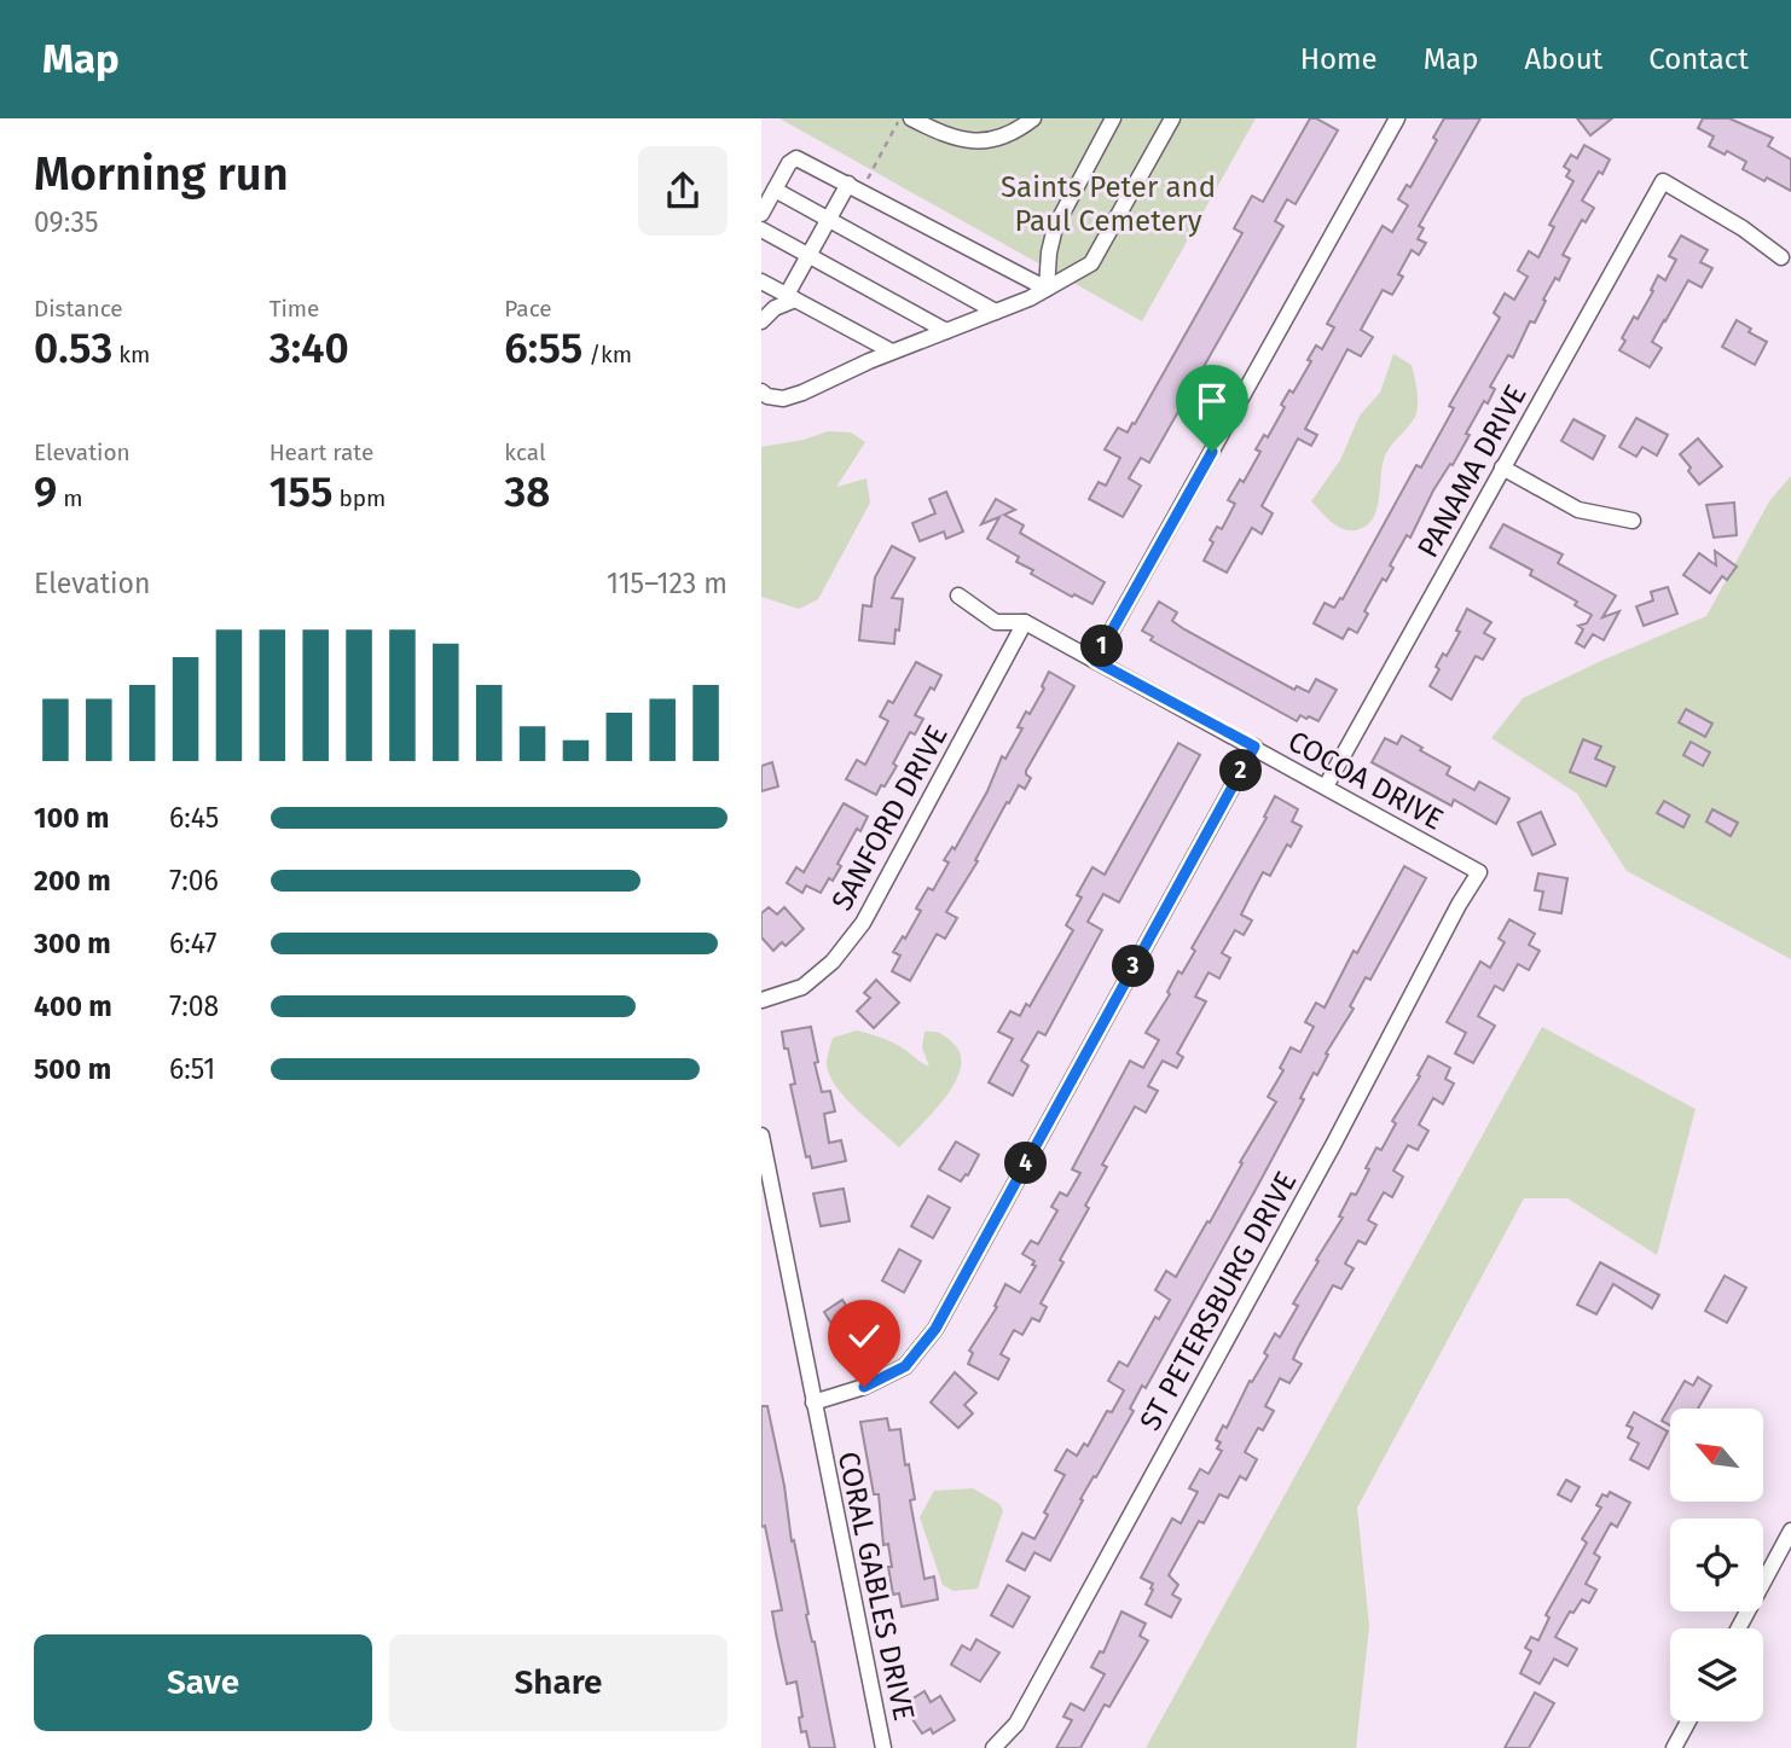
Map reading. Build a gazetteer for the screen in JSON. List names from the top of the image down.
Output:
{
  "streets": {
    "street": [
      "PANAMA DRIVE",
      "COCOA DRIVE",
      "SANFORD DRIVE",
      "ST PETERSBURG DRIVE",
      "CORAL GABLES DRIVE"
    ]
  },
  "crossings": [
    ["PANAMA DRIVE", "COCOA DRIVE"],
    ["COCOA DRIVE", "SANFORD DRIVE"],
    ["COCOA DRIVE", "ST PETERSBURG DRIVE"]
  ],
  "parks": ["Saints Peter and Paul Cemetery"],
  "north": "top left",
  "page": {
    "header": "Map",
    "nav": [
      "Home",
      "Map",
      "About",
      "Contact"
    ],
    "heading": ["Morning run", "09:35"],
    "stats": [
      ["Distance", "0.53 km"],
      ["Time", "3:40"],
      ["Pace", "6:55 /km"],
      ["Elevation", "9 m"],
      ["Heart rate", "155 bpm"],
      ["kcal", "38"]
    ],
    "chart": ["Elevation", "115–123 m"],
    "pins": [
      "1",
      "2",
      "3",
      "4"
    ],
    "list": [
      {
        "name": "100 m",
        "note": "6:45"
      },
      {
        "name": "200 m",
        "note": "7:06"
      },
      {
        "name": "300 m",
        "note": "6:47"
      },
      {
        "name": "400 m",
        "note": "7:08"
      },
      {
        "name": "500 m",
        "note": "6:51"
      }
    ],
    "buttons": ["Save", "Share"]
  }
}
